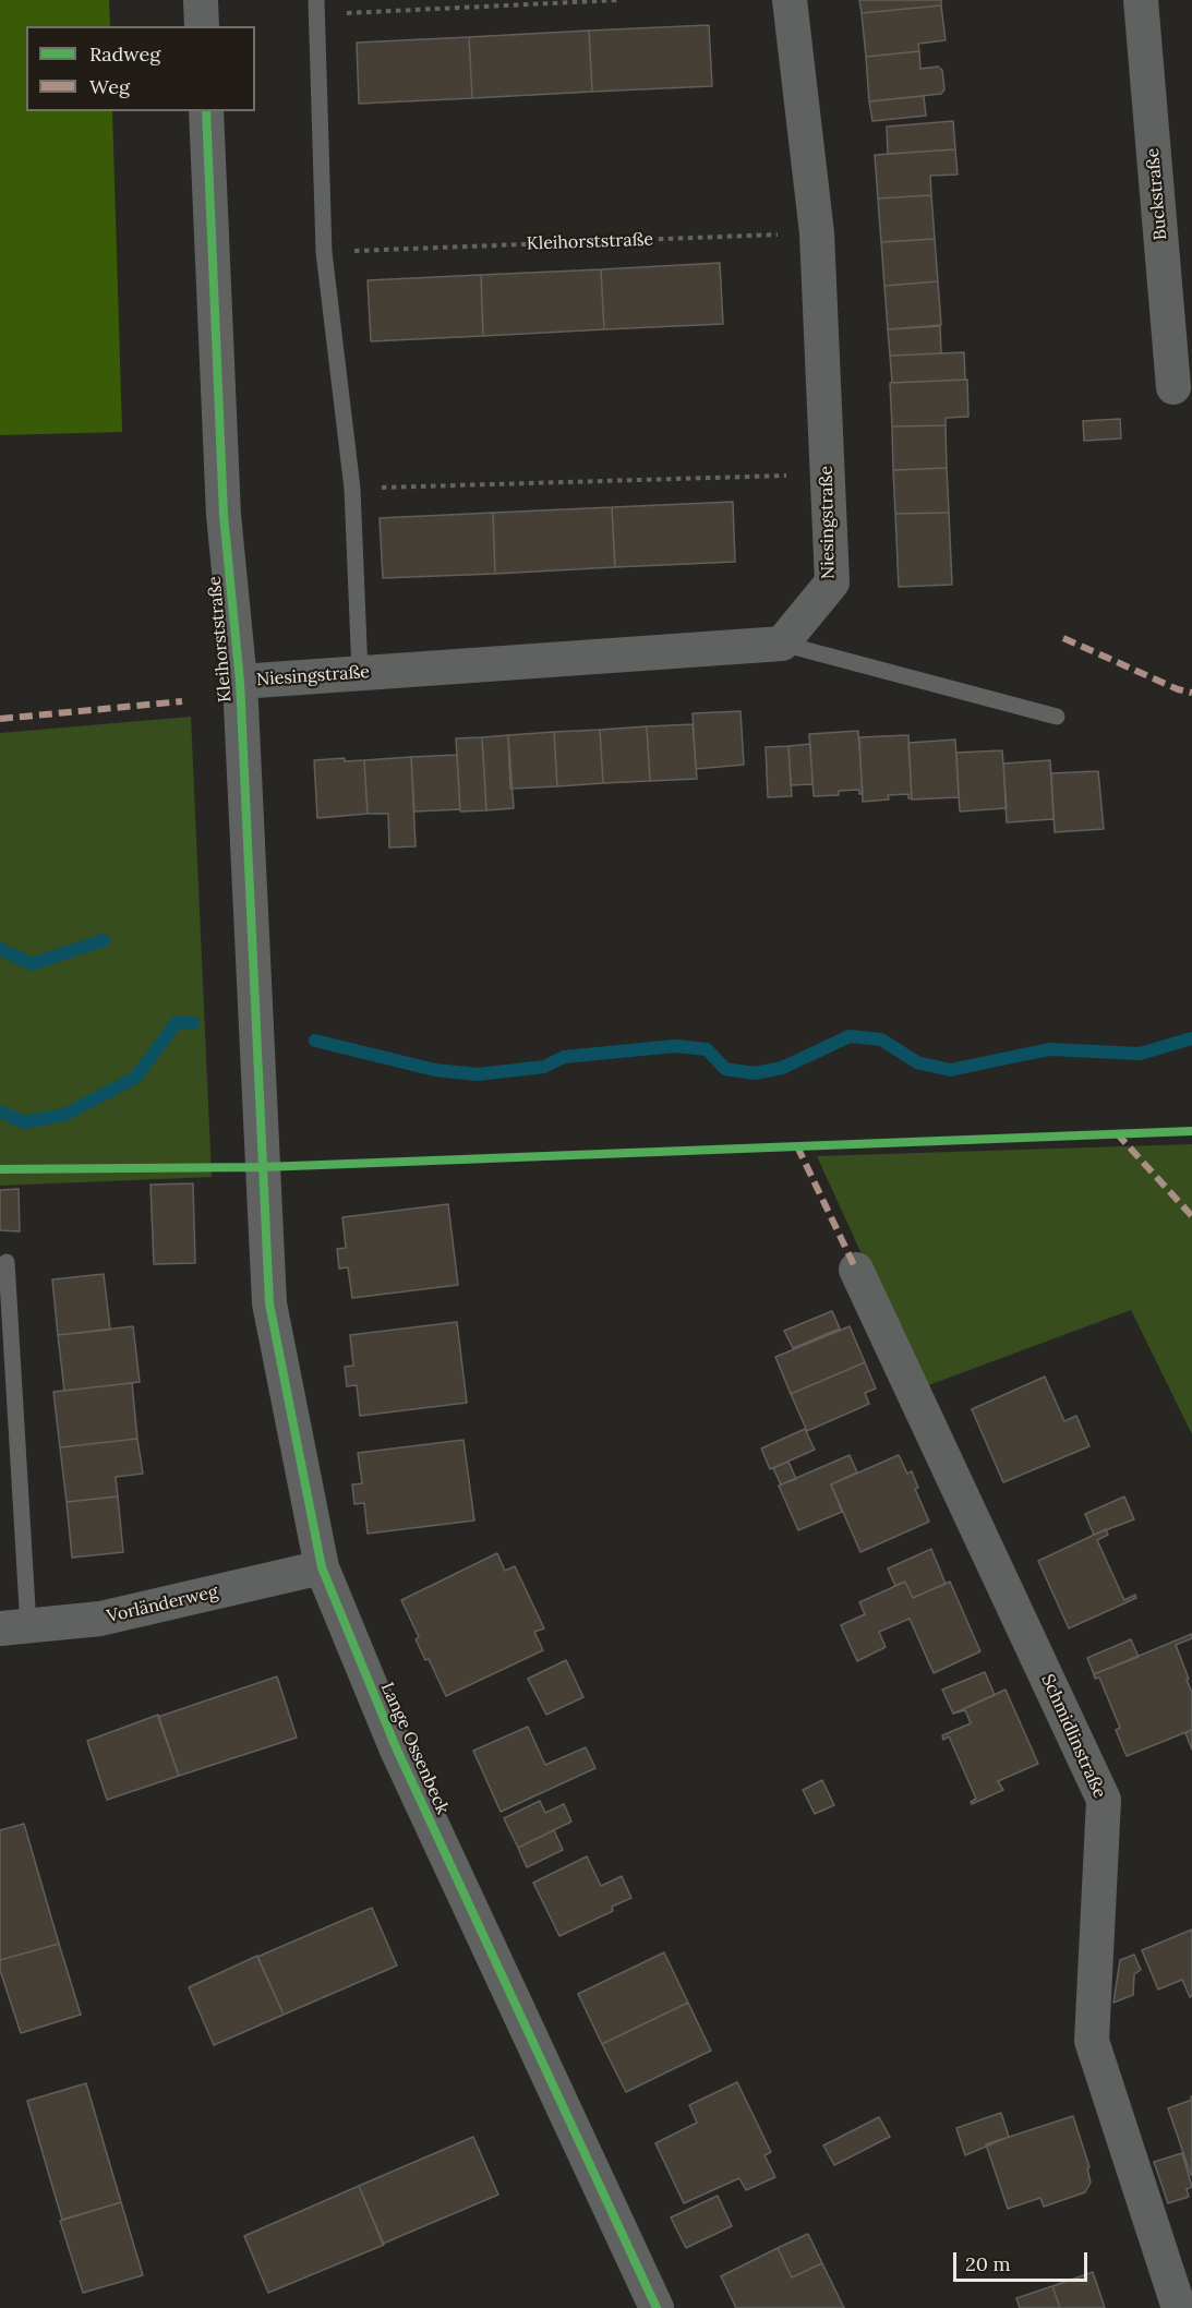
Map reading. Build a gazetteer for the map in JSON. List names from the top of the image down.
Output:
{
  "streets": {
    "street": [
      "Buckstraße",
      "Kleihorststraße",
      "Niesingstraße",
      "Vorländerweg",
      "Schmidlinstraße",
      "Lange Ossenbeck"
    ]
  },
  "crossings": [
    ["Kleihorststraße", "Niesingstraße"],
    ["Kleihorststraße", "Lange Ossenbeck"],
    ["Vorländerweg", "Lange Ossenbeck"]
  ],
  "legend": ["Radweg", "Weg"],
  "scale_bar": "20 m"
}
